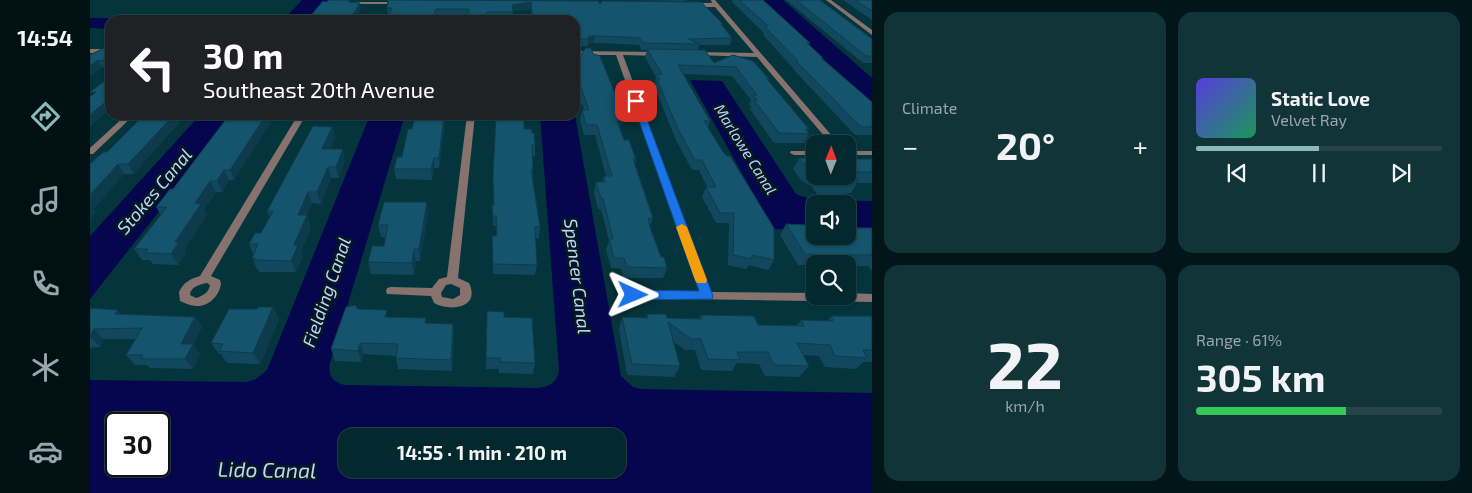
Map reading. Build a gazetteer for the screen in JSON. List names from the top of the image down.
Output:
{
  "water": [
    "Marlowe Canal",
    "Stokes Canal",
    "Spencer Canal",
    "Fielding Canal",
    "Lido Canal"
  ],
  "north": "top",
  "page": {
    "tabs": "14:54",
    "tile": [
      "Climate",
      ["22", "km/h"],
      ["Range · 61%", "305 km"]
    ],
    "turn": ["30 m", "Southeast 20th Avenue"],
    "song": ["Static Love", "Velvet Ray"],
    "heat": ["−", "20°", "+"],
    "limit": "30",
    "trip": "14:55 · 1 min · 210 m"
  }
}
